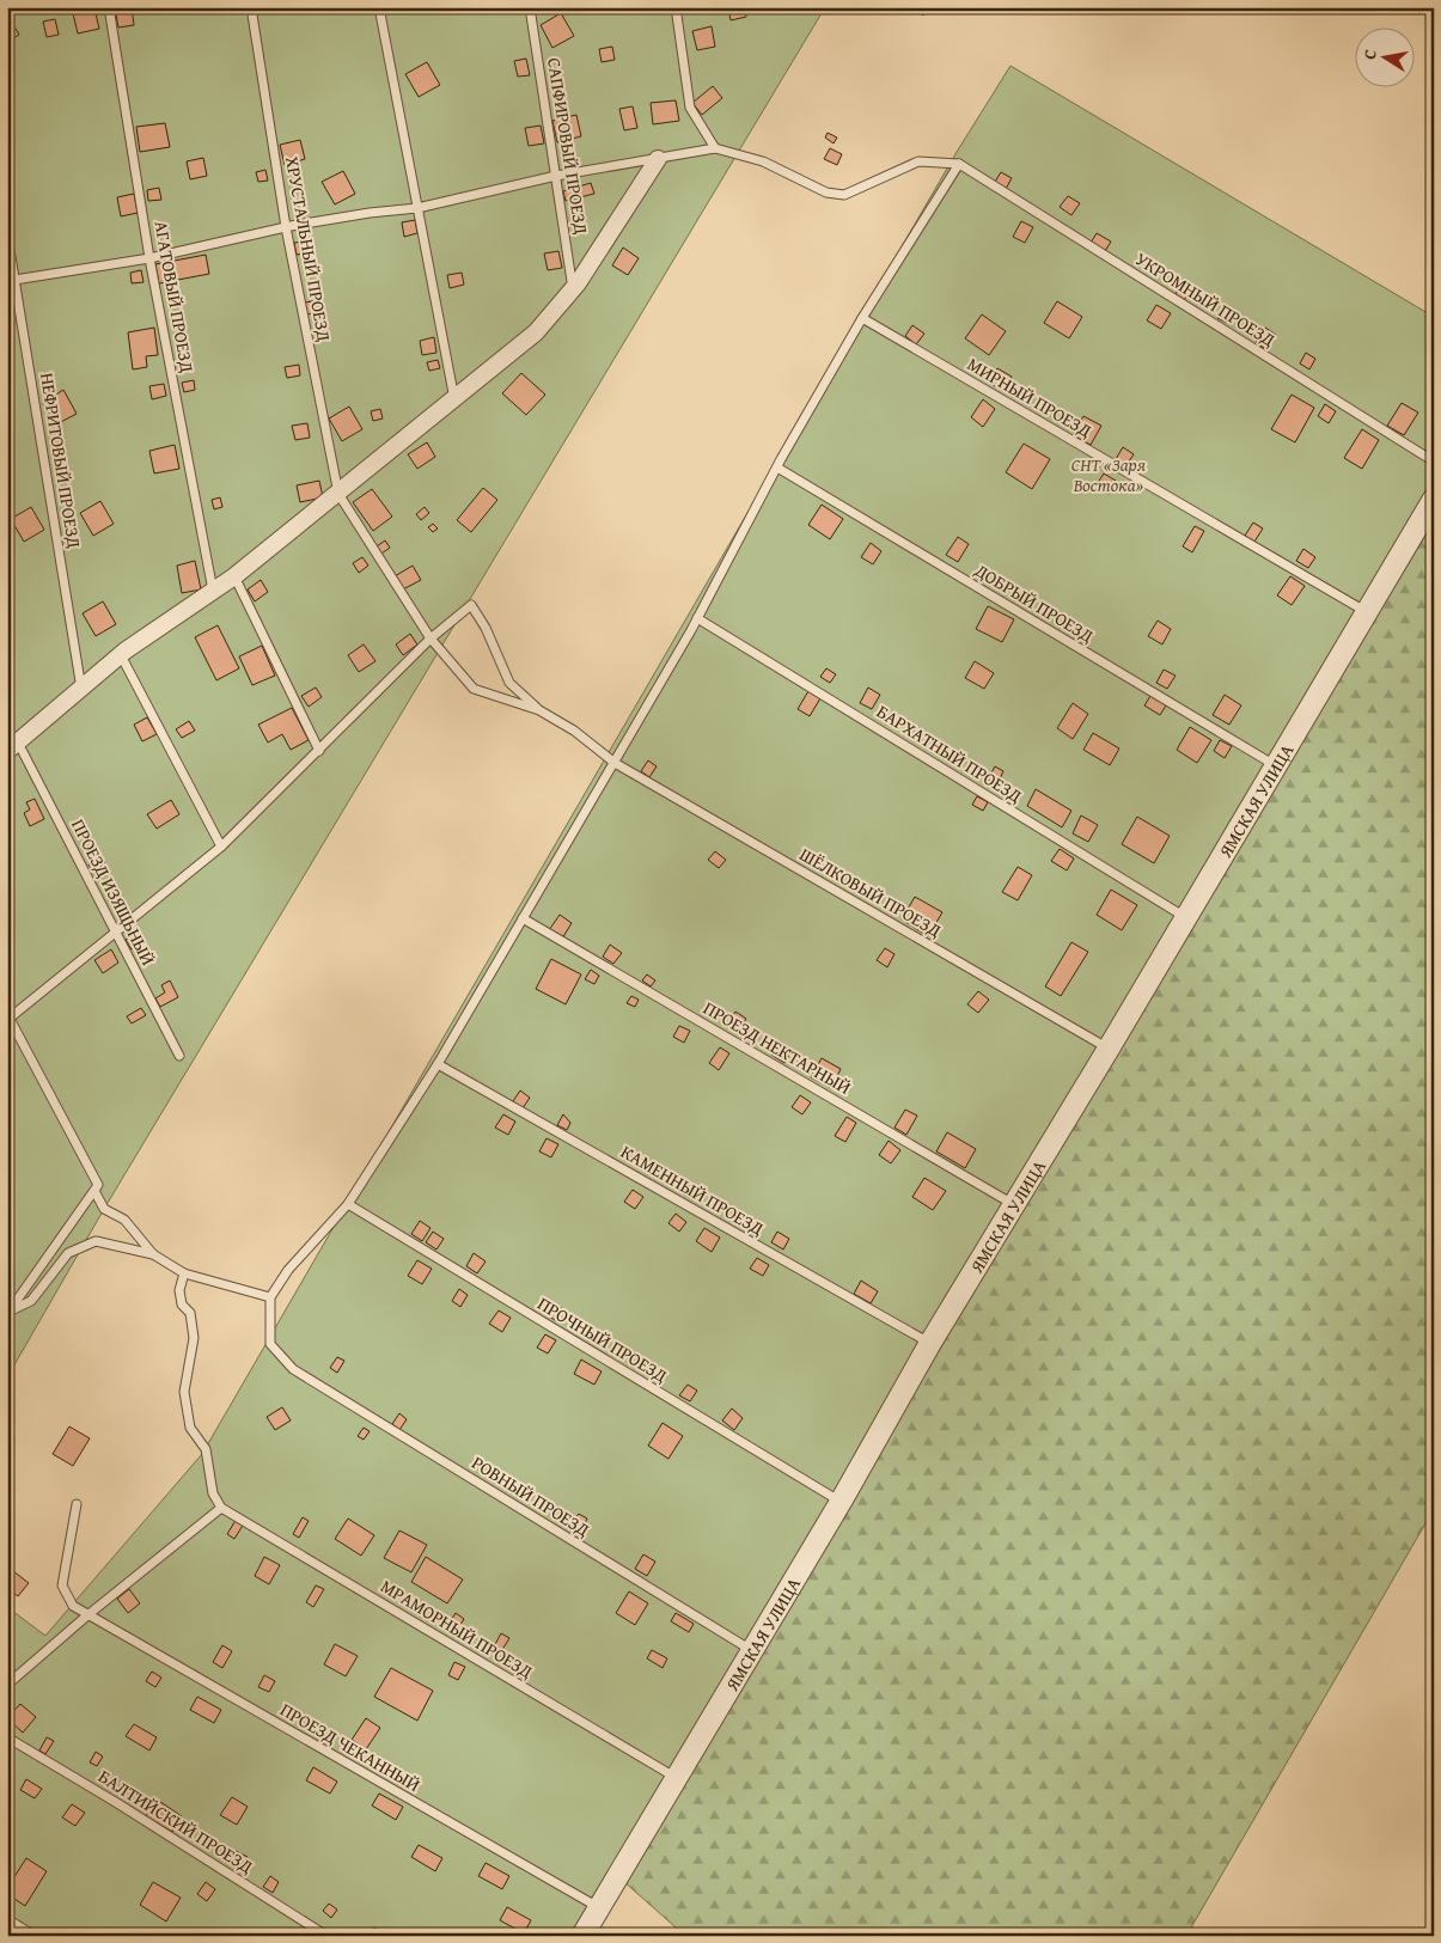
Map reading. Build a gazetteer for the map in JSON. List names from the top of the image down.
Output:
{
  "streets": {
    "street": ["ЯМСКАЯ УЛИЦА"],
    "lane": [
      "САПФИРОВЫЙ ПРОЕЗД",
      "ХРУСТАЛЬНЫЙ ПРОЕЗД",
      "АГАТОВЫЙ ПРОЕЗД",
      "УКРОМНЫЙ ПРОЕЗД",
      "МИРНЫЙ ПРОЕЗД",
      "НЕФРИТОВЫЙ ПРОЕЗД",
      "ДОБРЫЙ ПРОЕЗД",
      "БАРХАТНЫЙ ПРОЕЗД",
      "ПРОЕЗД ИЗЯЩЬНЫЙ",
      "ШЁЛКОВЫЙ ПРОЕЗД",
      "ПРОЕЗД НЕКТАРНЫЙ",
      "КАМЕННЫЙ ПРОЕЗД",
      "ПРОЧНЫЙ ПРОЕЗД",
      "РОВНЫЙ ПРОЕЗД",
      "МРАМОРНЫЙ ПРОЕЗД",
      "ПРОЕЗД ЧЕКАННЫЙ",
      "БАЛТИЙСКИЙ ПРОЕЗД"
    ]
  },
  "crossings": [
    ["МИРНЫЙ ПРОЕЗД", "ЯМСКАЯ УЛИЦА"],
    ["ДОБРЫЙ ПРОЕЗД", "ЯМСКАЯ УЛИЦА"],
    ["БАРХАТНЫЙ ПРОЕЗД", "ЯМСКАЯ УЛИЦА"],
    ["ЯМСКАЯ УЛИЦА", "ШЁЛКОВЫЙ ПРОЕЗД"],
    ["ЯМСКАЯ УЛИЦА", "ПРОЕЗД НЕКТАРНЫЙ"],
    ["ЯМСКАЯ УЛИЦА", "КАМЕННЫЙ ПРОЕЗД"],
    ["ЯМСКАЯ УЛИЦА", "ПРОЧНЫЙ ПРОЕЗД"],
    ["ЯМСКАЯ УЛИЦА", "РОВНЫЙ ПРОЕЗД"],
    ["ЯМСКАЯ УЛИЦА", "МРАМОРНЫЙ ПРОЕЗД"],
    ["ЯМСКАЯ УЛИЦА", "ПРОЕЗД ЧЕКАННЫЙ"]
  ],
  "parks": ["СНТ «Заря Востока»"],
  "north": "left"
}
